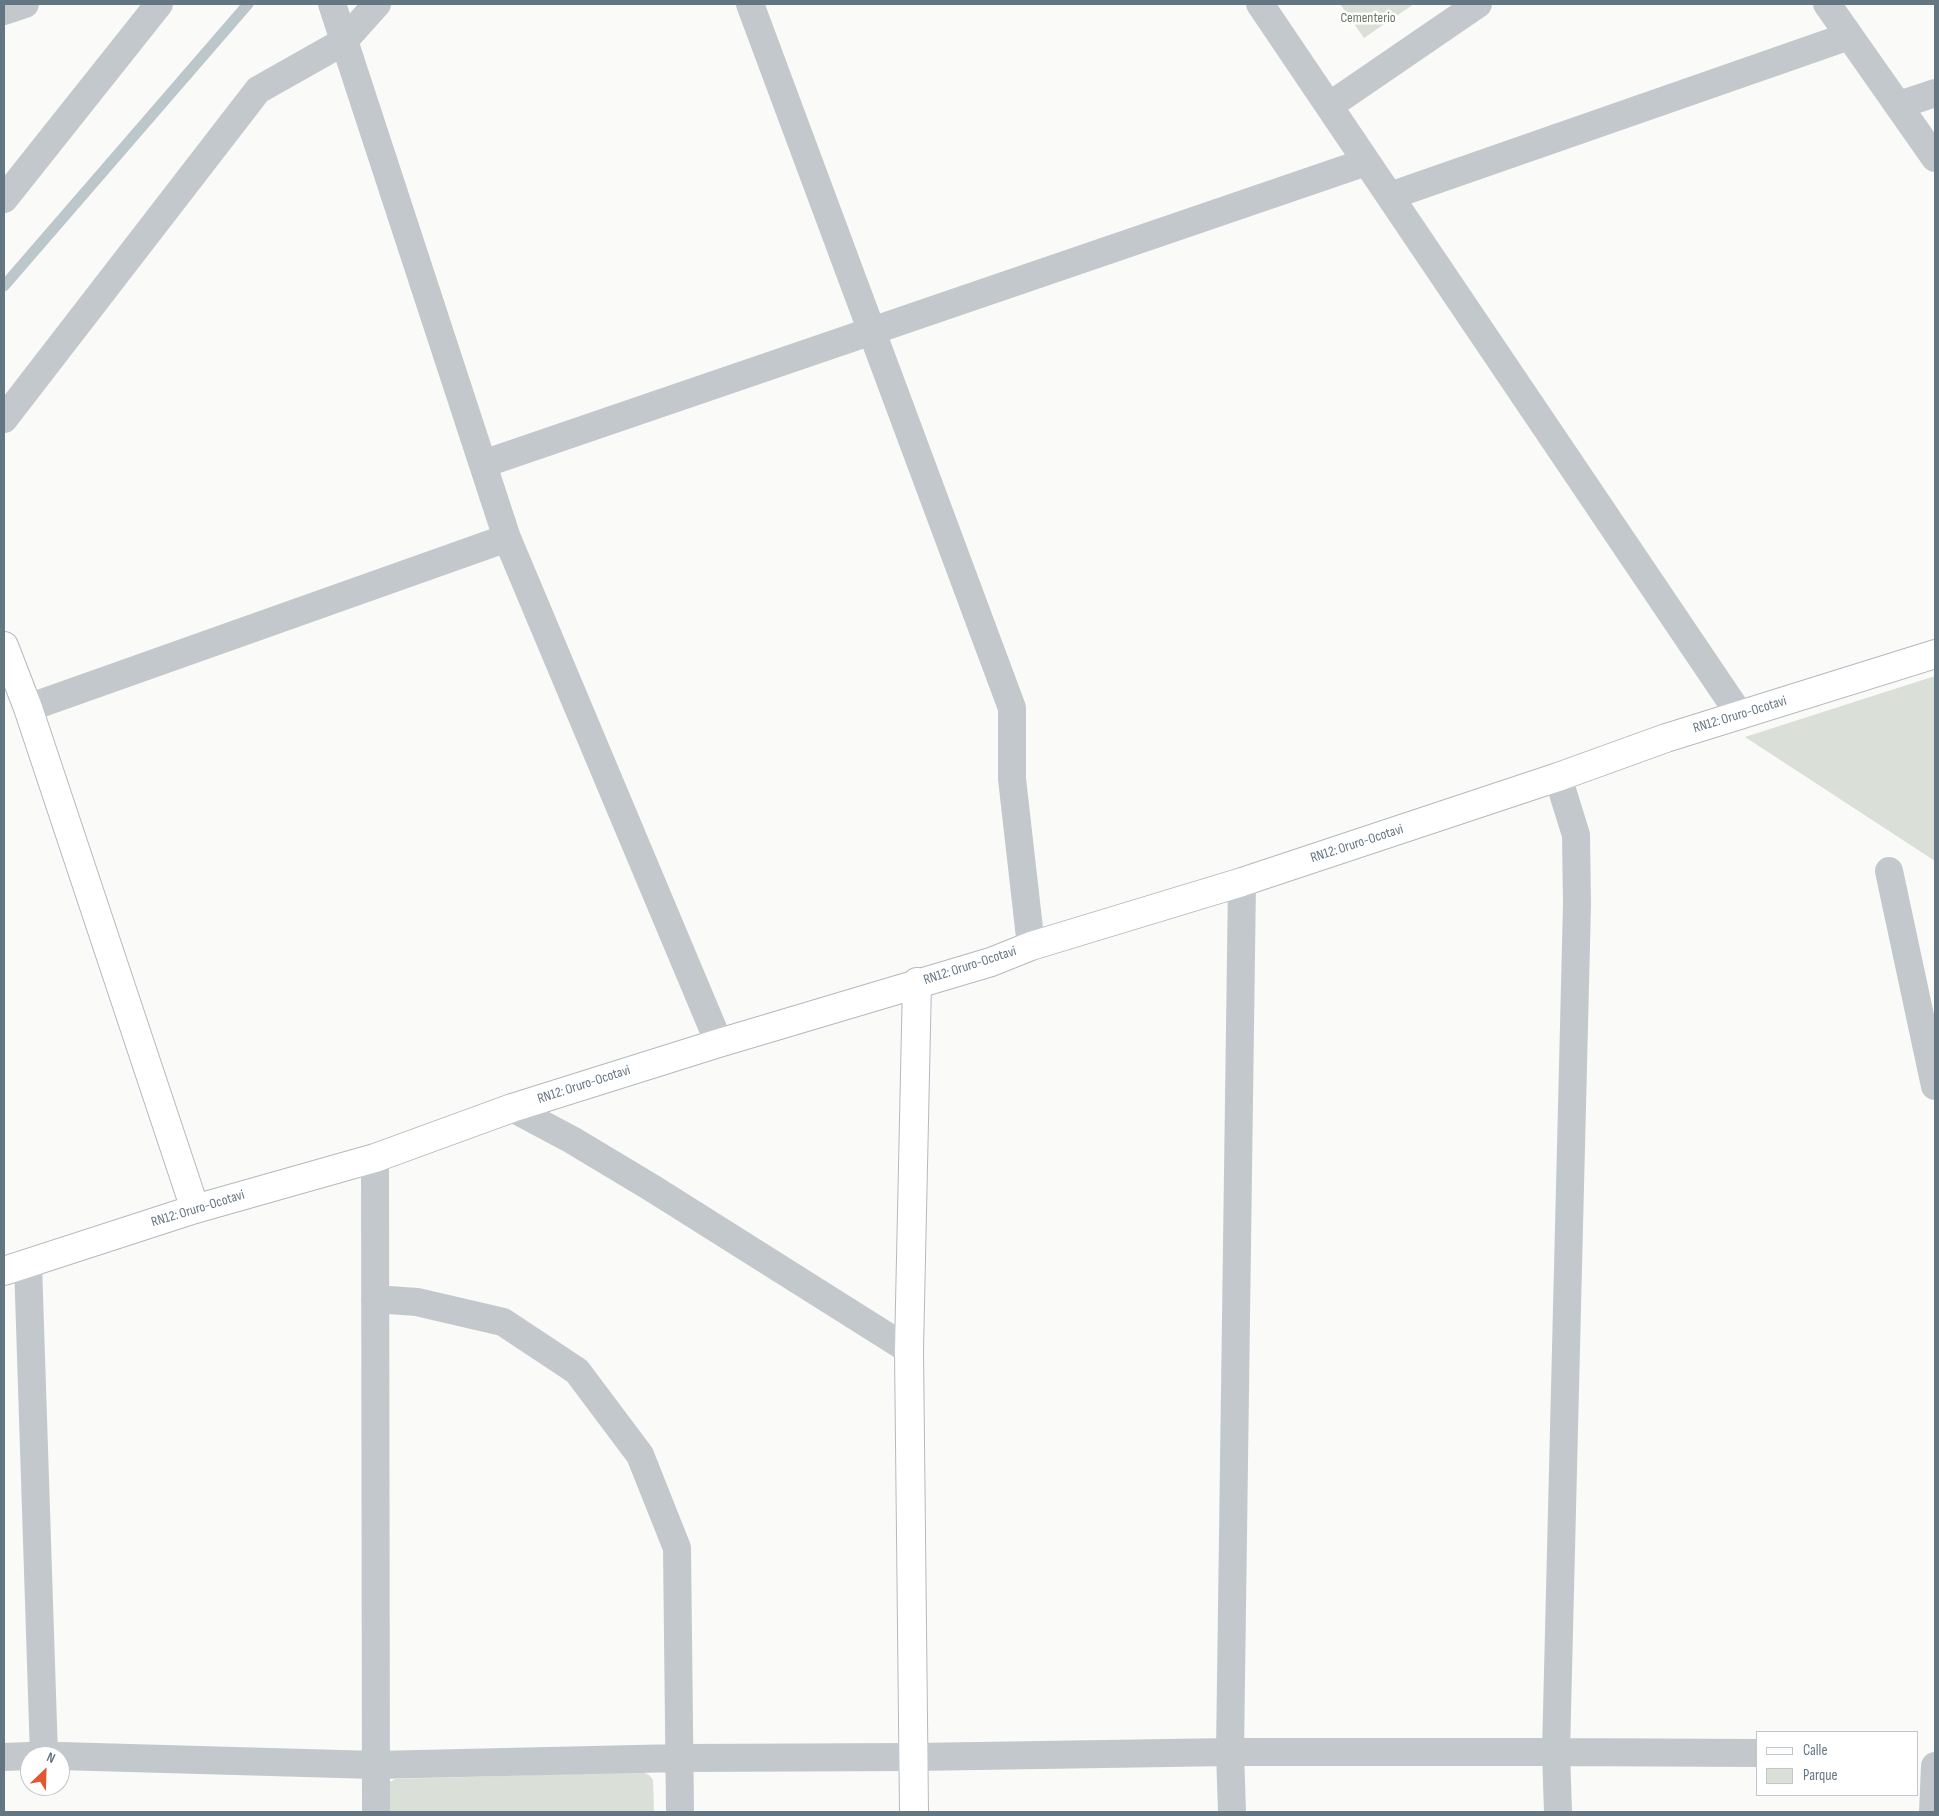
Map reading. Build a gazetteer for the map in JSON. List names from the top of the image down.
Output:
{
  "streets": {
    "main road": ["RN12: Oruro-Ocotavi"]
  },
  "parks": ["Cementerio"],
  "legend": ["Calle", "Parque"],
  "north": "top right"
}
